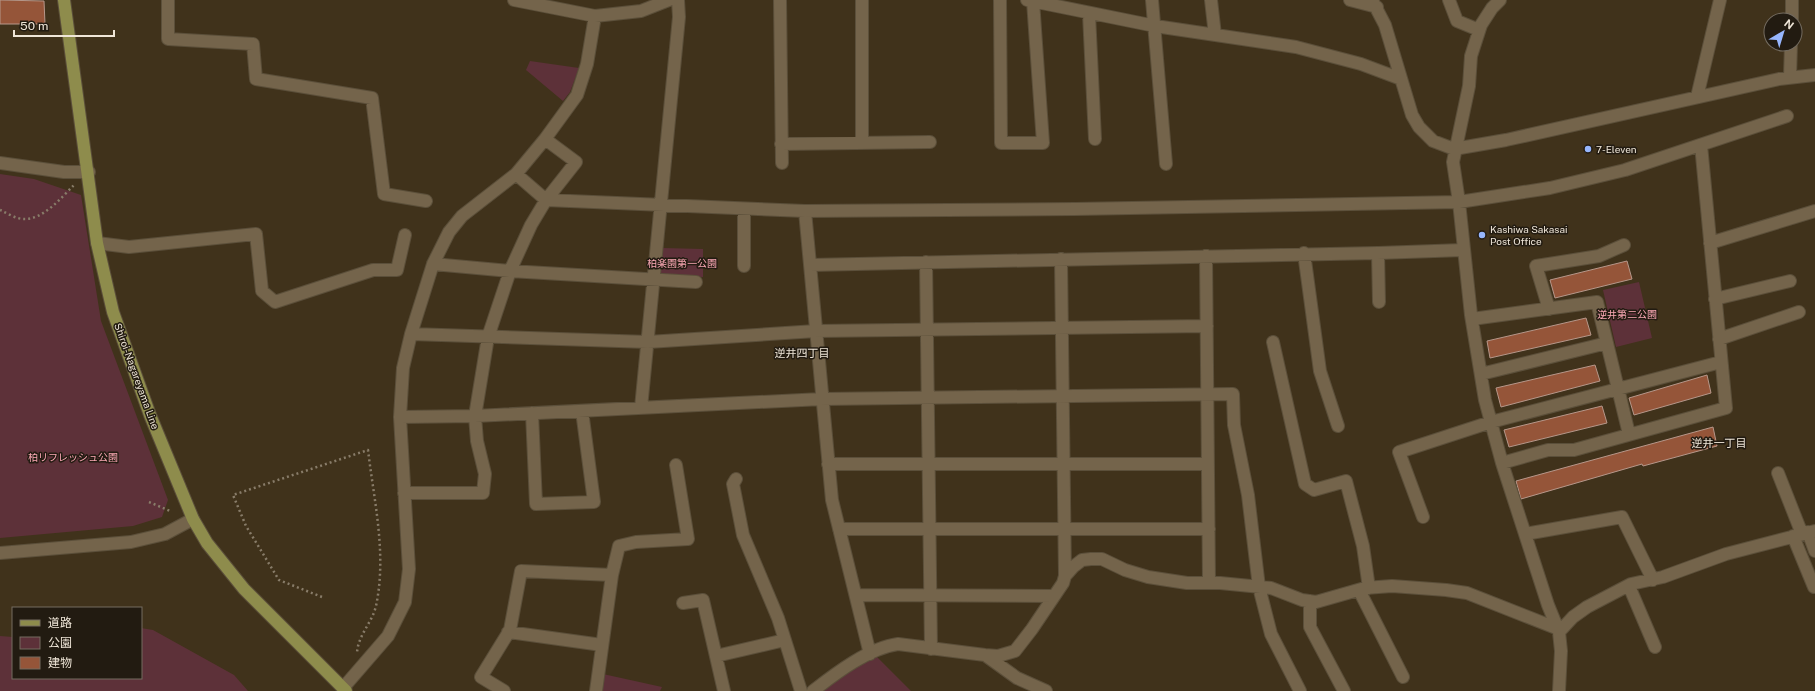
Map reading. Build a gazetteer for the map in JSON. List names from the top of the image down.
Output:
{
  "streets": {
    "main road": ["Shiroi-Nagareyama Line"]
  },
  "districts": ["逆井四丁目", "逆井一丁目"],
  "parks": ["柏楽園第一公園", "逆井第二公園", "柏リフレッシュ公園"],
  "places": ["7-Eleven", "Kashiwa Sakasai Post Office"],
  "legend": ["道路", "公園", "建物"],
  "scale_bar": "50 m",
  "north": "top right"
}
